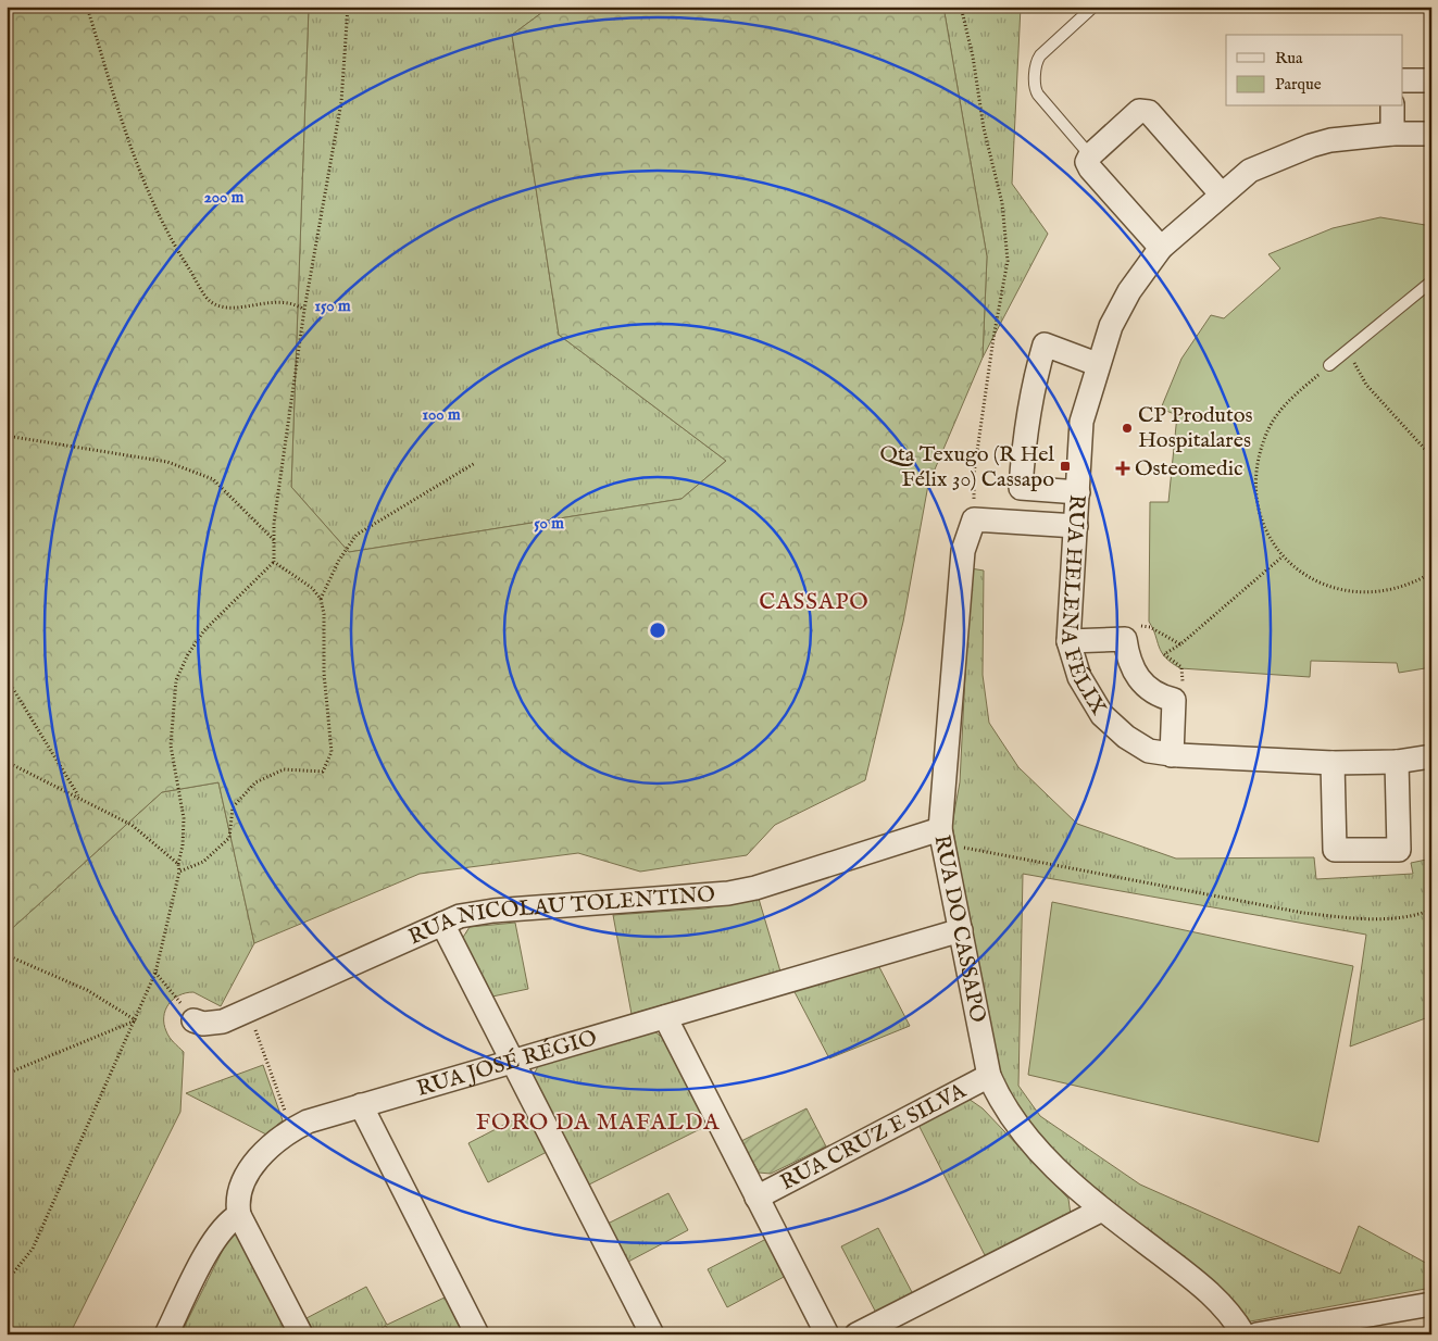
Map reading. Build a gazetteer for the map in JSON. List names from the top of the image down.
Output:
{
  "streets": {
    "street": [
      "RUA HELENA FÉLIX",
      "RUA NICOLAU TOLENTINO",
      "RUA DO CASSAPO",
      "RUA JOSÉ RÉGIO",
      "RUA CRUZ E SILVA"
    ]
  },
  "crossings": [
    ["RUA NICOLAU TOLENTINO", "RUA DO CASSAPO"],
    ["RUA DO CASSAPO", "RUA JOSÉ RÉGIO"],
    ["RUA DO CASSAPO", "RUA CRUZ E SILVA"]
  ],
  "districts": ["CASSAPO", "FORO DA MAFALDA"],
  "places": {
    "other": ["CP Produtos Hospitalares"],
    "transit": ["Qta Texugo (R Hel Félix 30) Cassapo"],
    "health": ["Osteomedic"]
  },
  "legend": ["Rua", "Parque"],
  "rings": [
    "200 m",
    "150 m",
    "100 m",
    "50 m"
  ]
}
